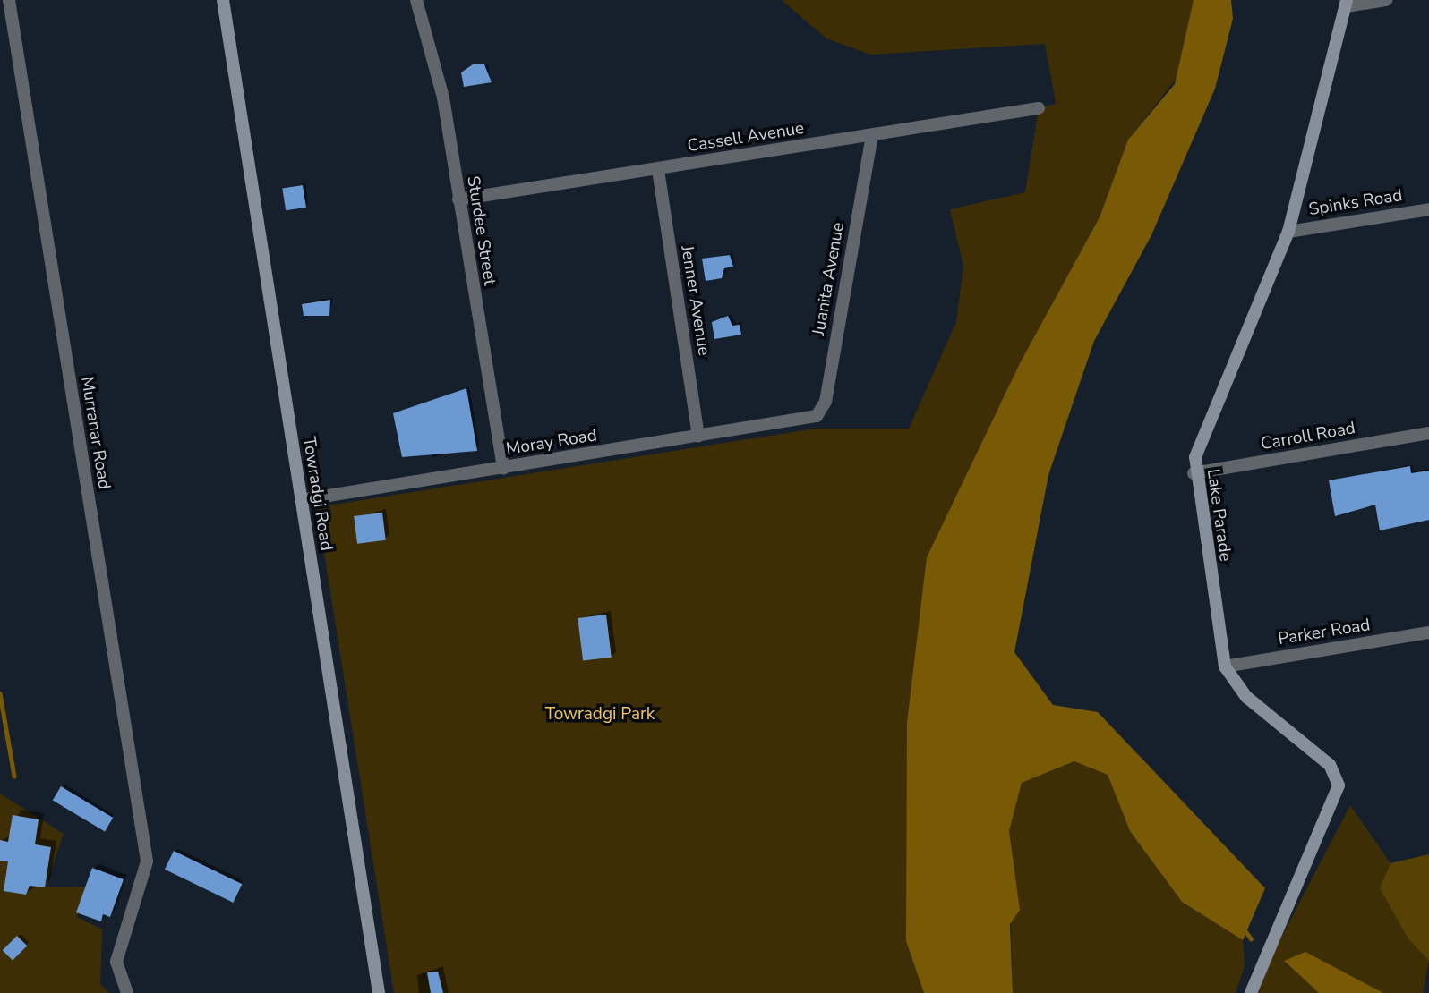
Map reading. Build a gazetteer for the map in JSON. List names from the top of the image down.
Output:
{
  "streets": {
    "main road": ["Towradgi Road", "Lake Parade"],
    "street": [
      "Cassell Avenue",
      "Spinks Road",
      "Sturdee Street",
      "Juanita Avenue",
      "Jenner Avenue",
      "Murranar Road",
      "Carroll Road",
      "Moray Road",
      "Parker Road"
    ]
  },
  "crossings": [
    ["Cassell Avenue", "Sturdee Street"],
    ["Cassell Avenue", "Juanita Avenue"],
    ["Cassell Avenue", "Jenner Avenue"],
    ["Spinks Road", "Lake Parade"],
    ["Sturdee Street", "Moray Road"],
    ["Juanita Avenue", "Moray Road"],
    ["Jenner Avenue", "Moray Road"],
    ["Carroll Road", "Lake Parade"],
    ["Moray Road", "Towradgi Road"],
    ["Lake Parade", "Parker Road"]
  ],
  "parks": ["Towradgi Park"]
}
